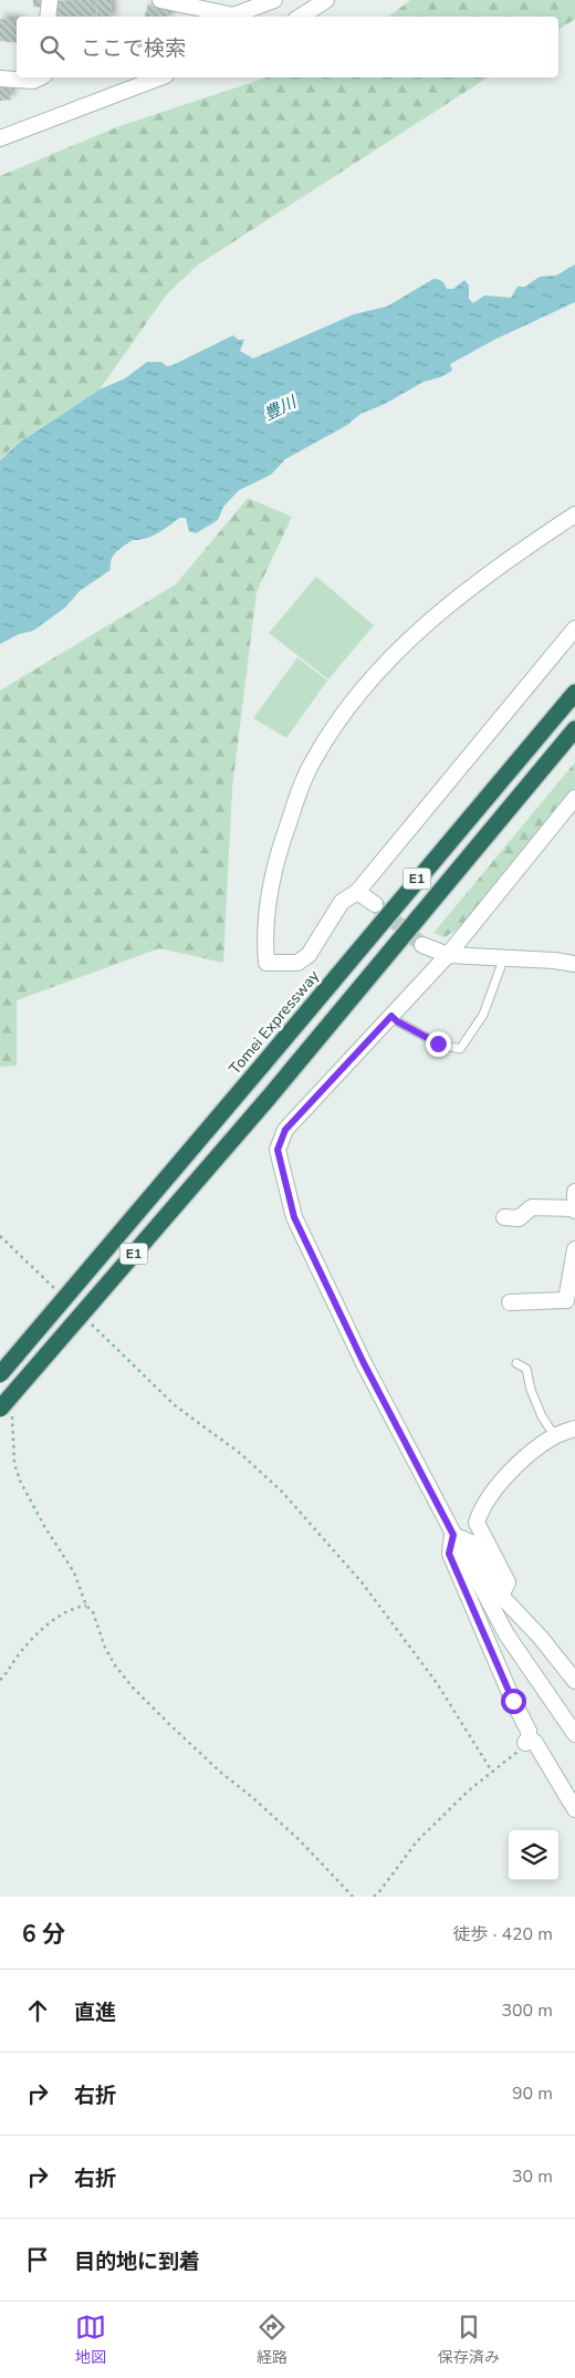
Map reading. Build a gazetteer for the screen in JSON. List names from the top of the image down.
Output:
{
  "streets": {
    "highway": ["E1", "Tomei Expressway"]
  },
  "water": ["豊川"],
  "page": {
    "search": "ここで検索",
    "heading": ["6 分", "徒歩 · 420 m"],
    "list": [
      ["直進", "300 m"],
      ["右折", "90 m"],
      ["右折", "30 m"],
      "目的地に到着"
    ],
    "nav": ["地図", "経路", "保存済み"]
  }
}
